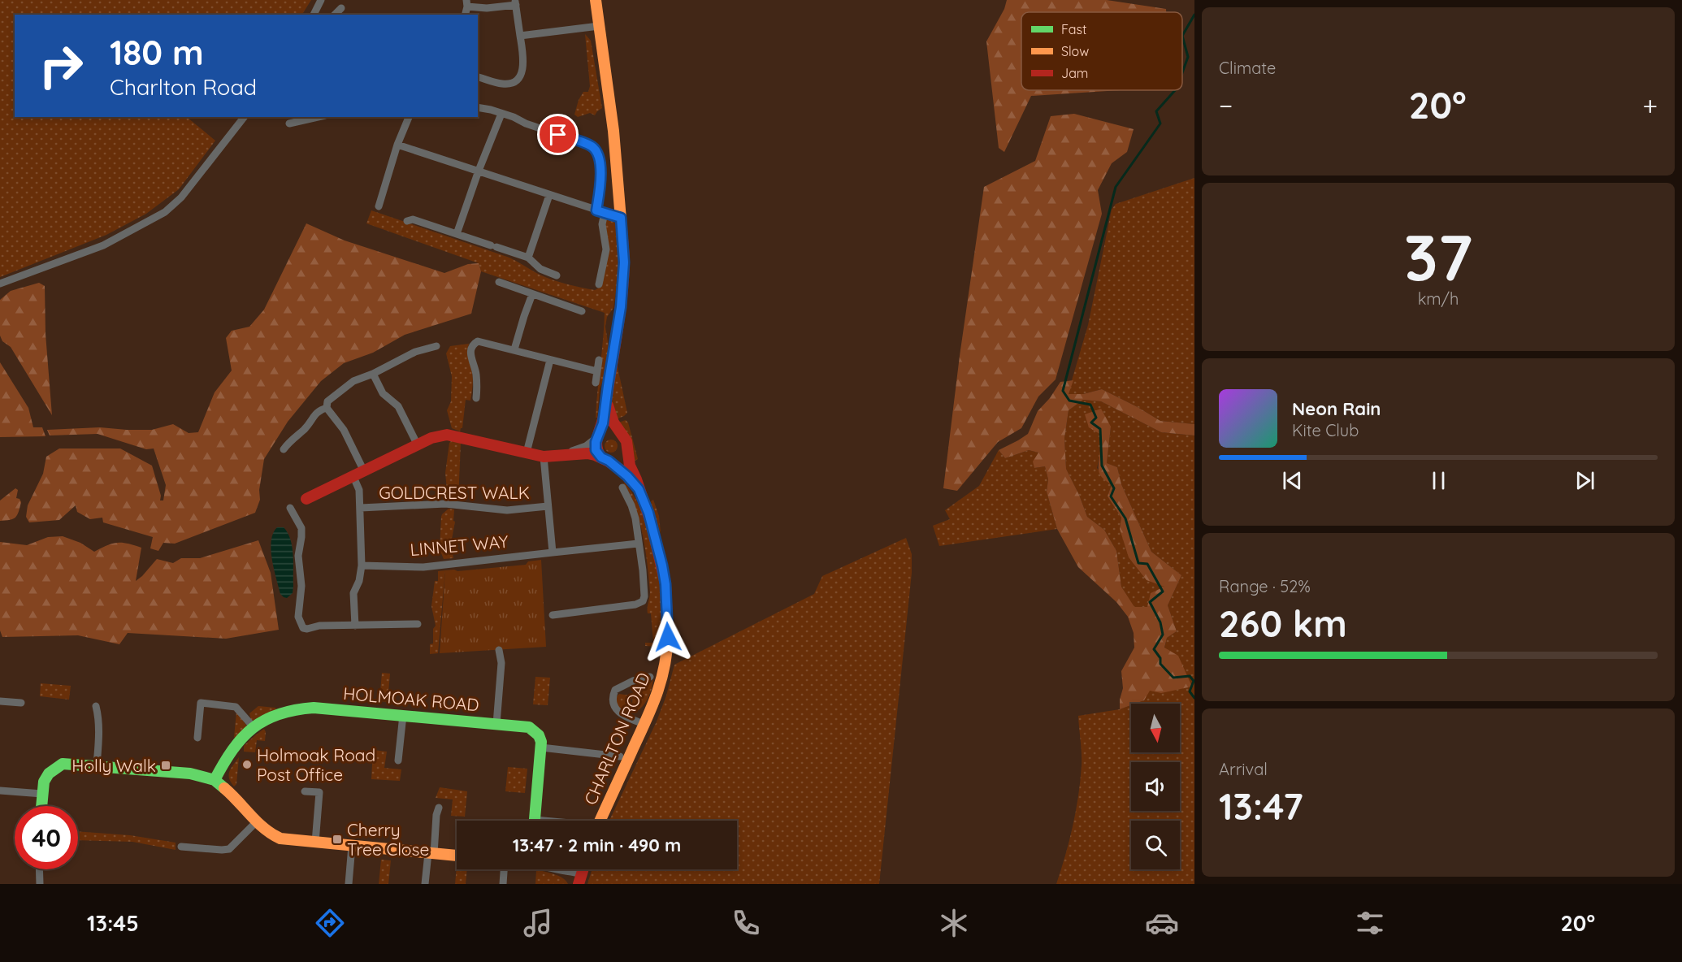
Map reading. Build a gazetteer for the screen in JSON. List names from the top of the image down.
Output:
{
  "streets": {
    "street": [
      "GOLDCREST WALK",
      "LINNET WAY",
      "HOLMOAK ROAD",
      "CHARLTON ROAD"
    ]
  },
  "places": {
    "other": ["Holmoak Road Post Office"],
    "transit": ["Holly Walk", "Cherry Tree Close"]
  },
  "legend": ["Fast", "Slow", "Jam"],
  "north": "bottom",
  "page": {
    "tile": [
      "Climate",
      ["37", "km/h"],
      ["Range · 52%", "260 km"],
      ["Arrival", "13:47"]
    ],
    "turn": ["180 m", "Charlton Road"],
    "heat": ["−", "20°", "+"],
    "song": ["Neon Rain", "Kite Club"],
    "limit": "40",
    "trip": "13:47 · 2 min · 490 m",
    "tabs": ["13:45", "20°"]
  }
}
